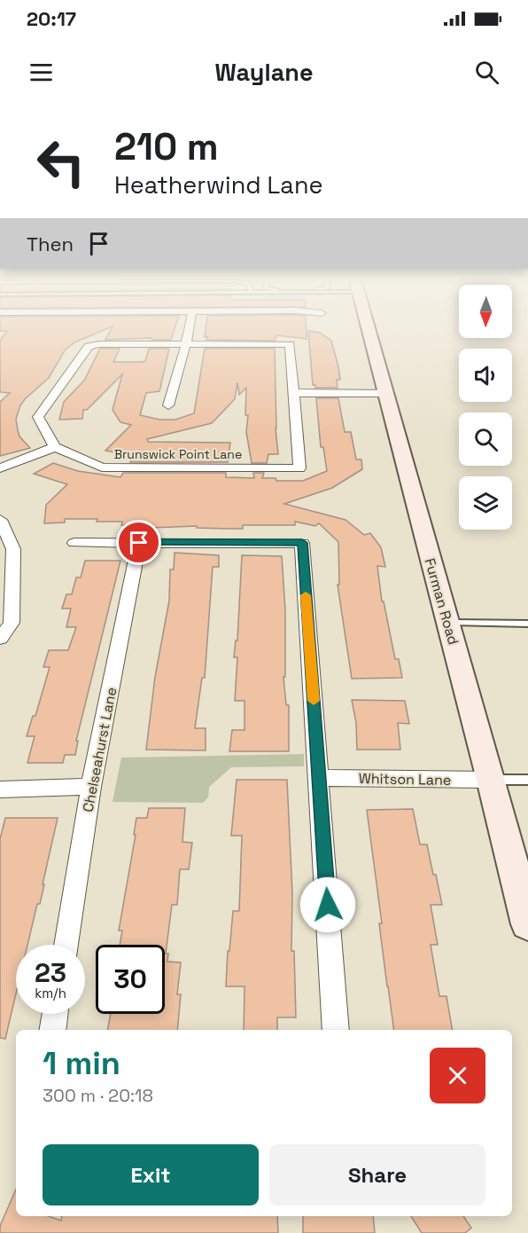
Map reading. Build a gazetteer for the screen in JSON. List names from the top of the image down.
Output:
{
  "streets": {
    "street": [
      "Brunswick Point Lane",
      "Furman Road",
      "Chelseahurst Lane",
      "Whitson Lane"
    ]
  },
  "crossings": [
    ["Furman Road", "Whitson Lane"]
  ],
  "north": "bottom",
  "page": {
    "status": "20:17",
    "header": "Waylane",
    "turn": ["210 m", "Heatherwind Lane"],
    "then": "Then",
    "speed": "23 km/h",
    "limit": "30",
    "heading": ["1 min", "300 m · 20:18"],
    "buttons": ["Exit", "Share"]
  }
}
